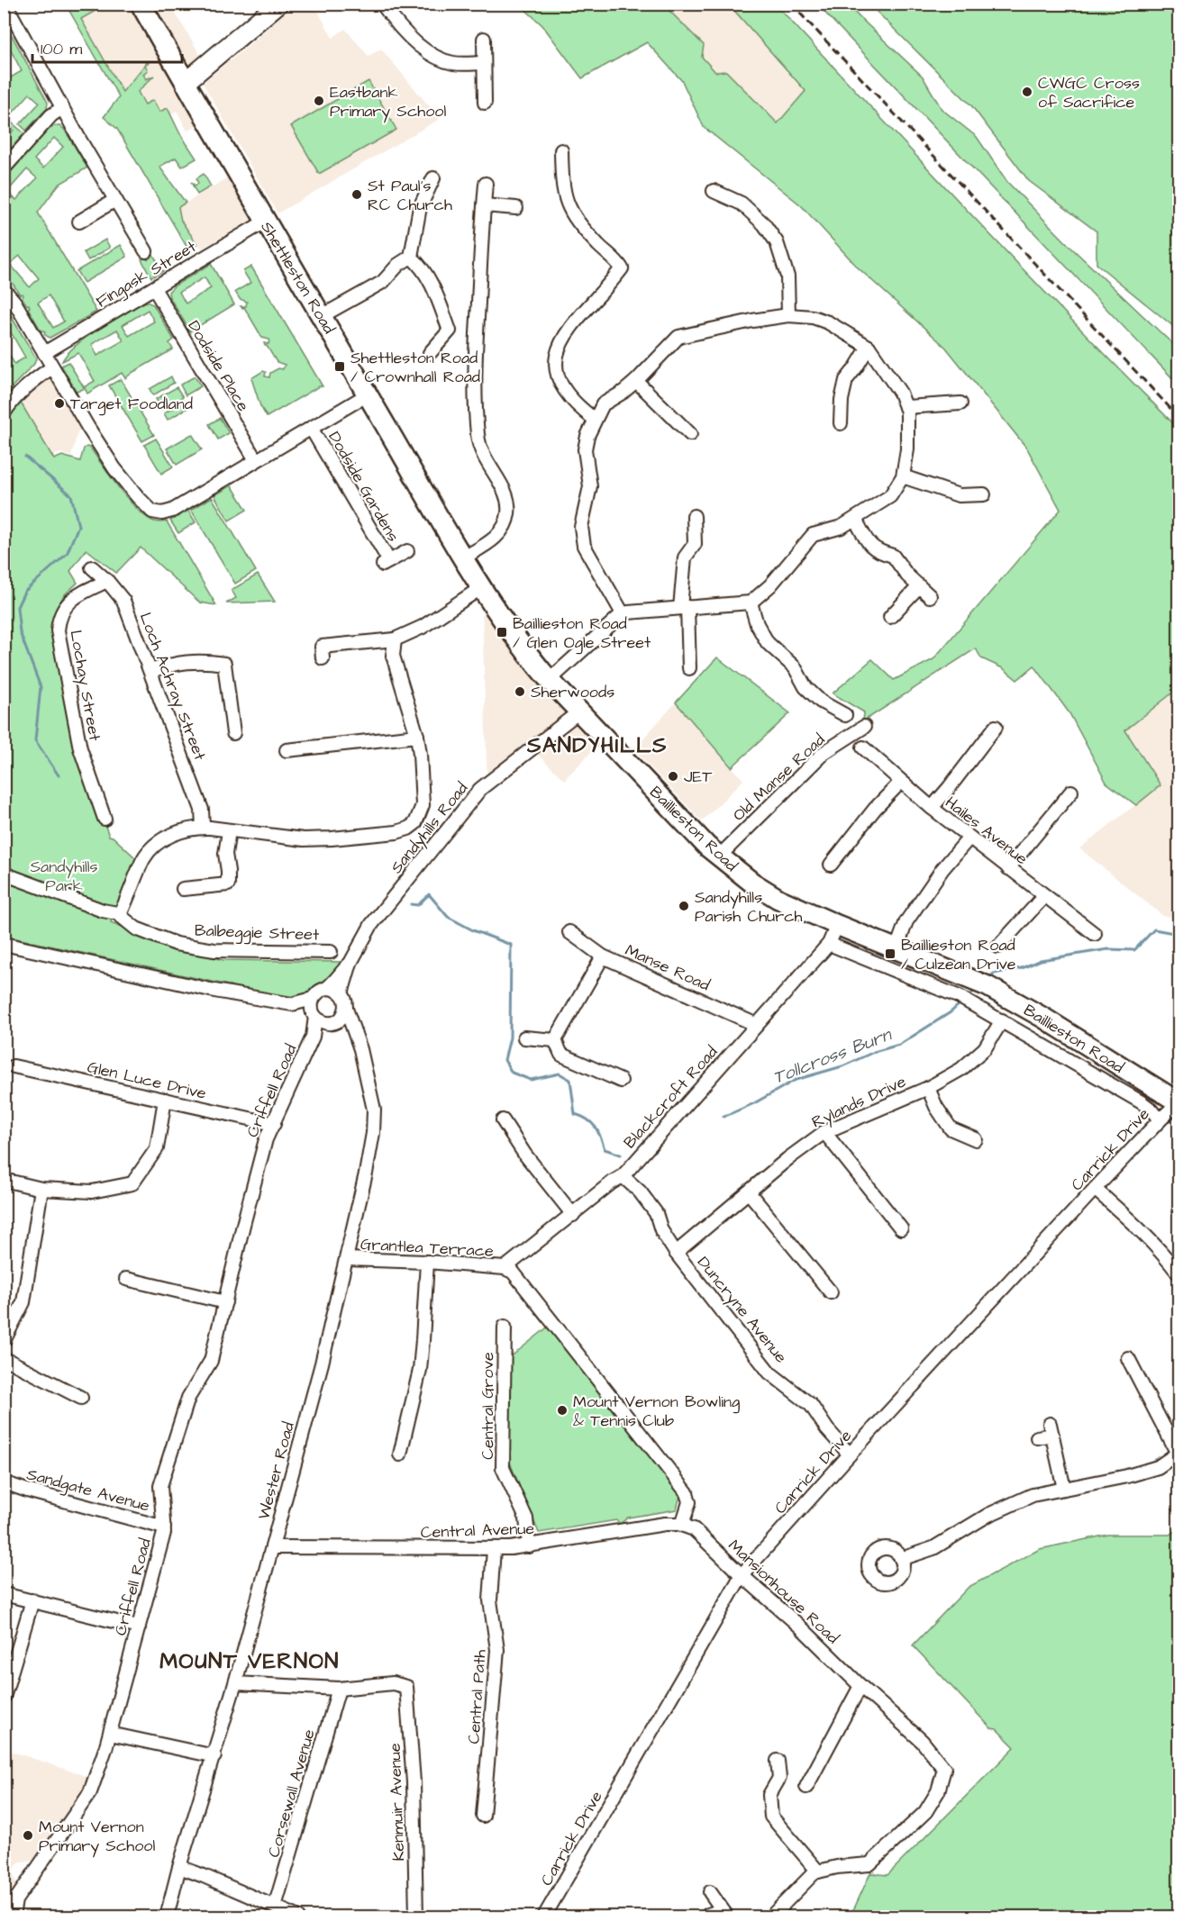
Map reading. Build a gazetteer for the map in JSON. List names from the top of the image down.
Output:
{
  "streets": {
    "main road": ["Shettleston Road", "Baillieston Road"],
    "street": [
      "Fingask Street",
      "Dodside Place",
      "Dodside Gardens",
      "Lochay Street",
      "Loch Achray Street",
      "Old Manse Road",
      "Sandyhills Road",
      "Hailes Avenue",
      "Balbeggie Street",
      "Manse Road",
      "Glen Luce Drive",
      "Criffell Road",
      "Blackcroft Road",
      "Rylands Drive",
      "Carrick Drive",
      "Grantlea Terrace",
      "Duncryne Avenue",
      "Central Grove",
      "Wester Road",
      "Sandgate Avenue",
      "Central Avenue",
      "Mansionhouse Road",
      "Central Path",
      "Corsewall Avenue",
      "Kenmuir Avenue"
    ]
  },
  "crossings": [
    ["Fingask Street", "Shettleston Road"],
    ["Fingask Street", "Dodside Place"],
    ["Shettleston Road", "Baillieston Road"],
    ["Lochay Street", "Loch Achray Street"],
    ["Old Manse Road", "Baillieston Road"],
    ["Sandyhills Road", "Baillieston Road"],
    ["Sandyhills Road", "Criffell Road"],
    ["Sandyhills Road", "Wester Road"],
    ["Baillieston Road", "Blackcroft Road"],
    ["Baillieston Road", "Carrick Drive"],
    ["Manse Road", "Blackcroft Road"],
    ["Glen Luce Drive", "Criffell Road"],
    ["Criffell Road", "Wester Road"],
    ["Criffell Road", "Sandgate Avenue"],
    ["Blackcroft Road", "Grantlea Terrace"],
    ["Blackcroft Road", "Duncryne Avenue"],
    ["Rylands Drive", "Duncryne Avenue"],
    ["Carrick Drive", "Duncryne Avenue"],
    ["Carrick Drive", "Mansionhouse Road"],
    ["Grantlea Terrace", "Wester Road"],
    ["Central Grove", "Central Avenue"],
    ["Wester Road", "Central Avenue"],
    ["Central Avenue", "Mansionhouse Road"],
    ["Central Avenue", "Central Path"],
    ["Corsewall Avenue", "Kenmuir Avenue"]
  ],
  "districts": ["SANDYHILLS", "MOUNT VERNON"],
  "water": ["Tollcross Burn"],
  "parks": ["Sandyhills Park"],
  "places": {
    "other": [
      "CWGC Cross of Sacrifice",
      "Eastbank Primary School",
      "St Paul's RC Church",
      "Target Foodland",
      "Sherwoods",
      "JET",
      "Sandyhills Parish Church",
      "Mount Vernon Bowling & Tennis Club",
      "Mount Vernon Primary School"
    ],
    "transit": ["Shettleston Road / Crownhall Road", "Baillieston Road / Glen Ogle Street", "Baillieston Road / Culzean Drive"]
  },
  "scale_bar": "100 m"
}
